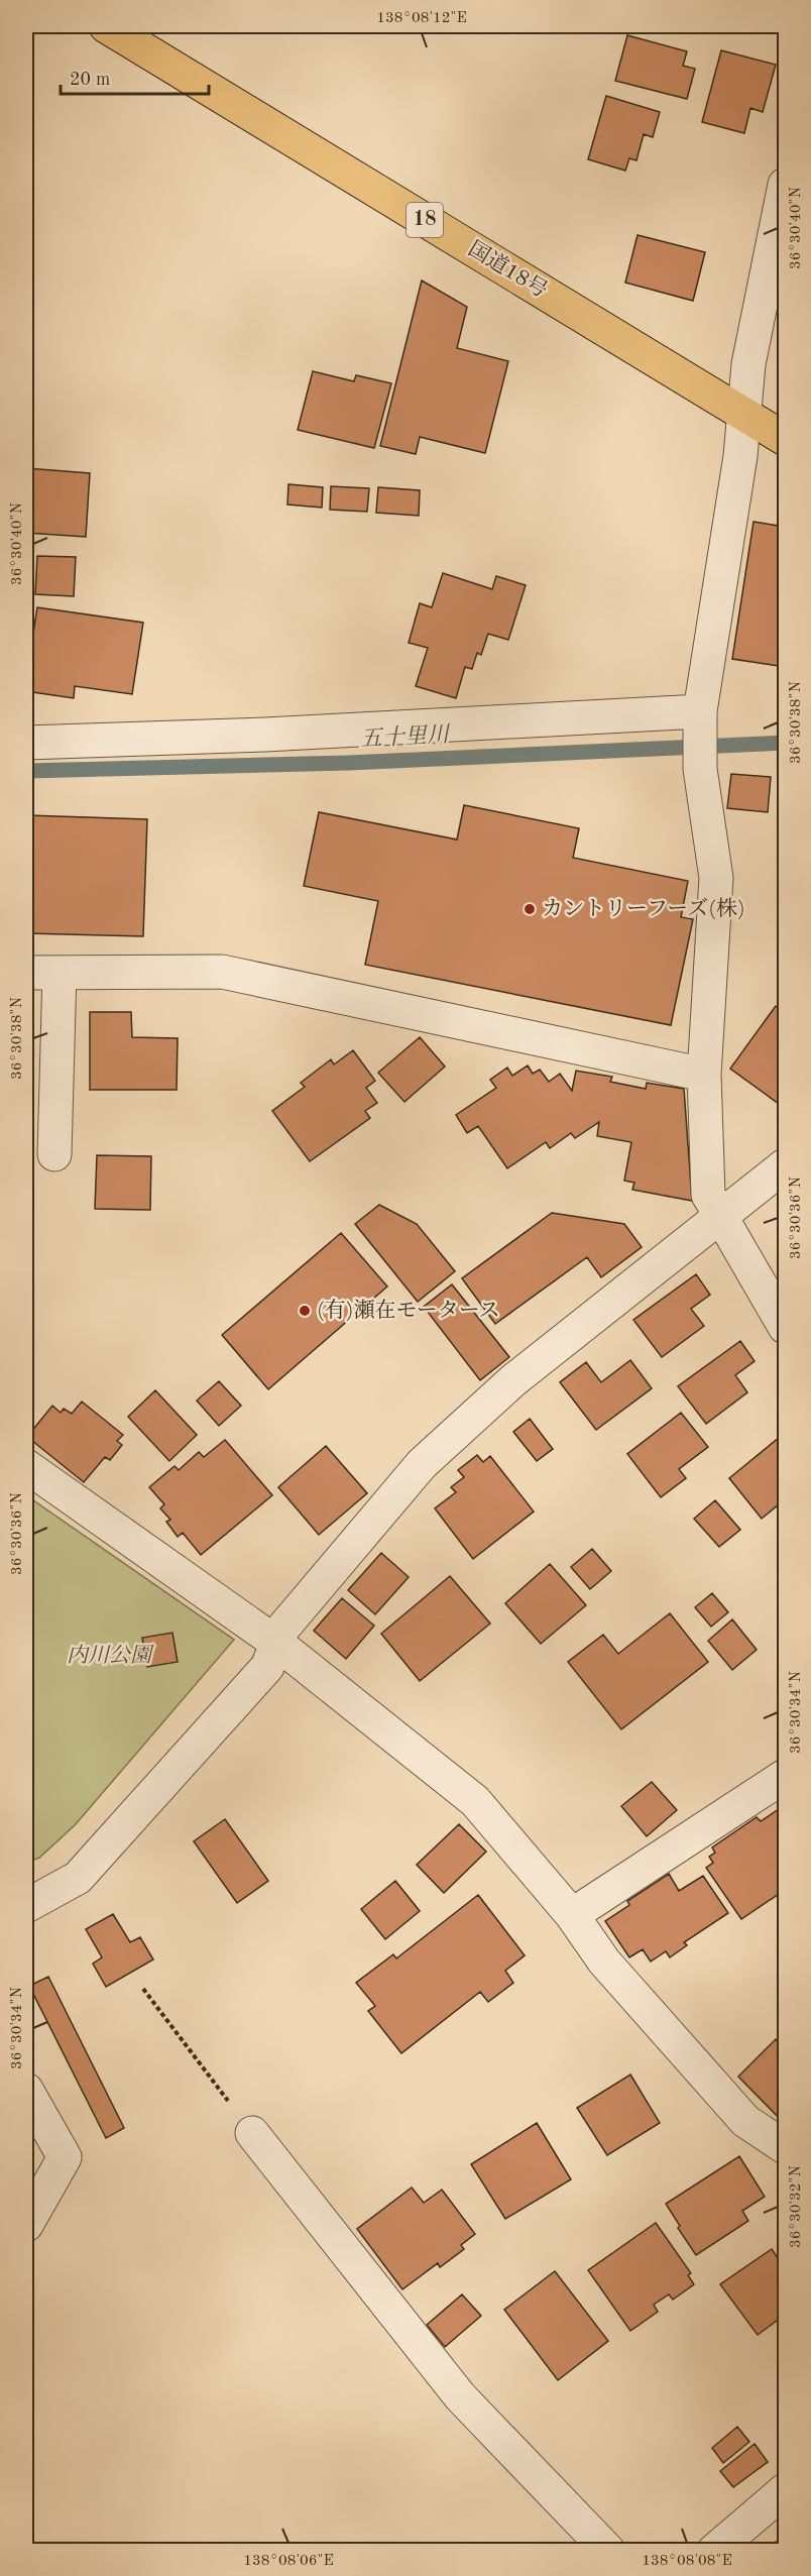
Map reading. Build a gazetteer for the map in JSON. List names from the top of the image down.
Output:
{
  "streets": {
    "highway": ["18", "国道18号"]
  },
  "water": ["五十里川"],
  "parks": ["内川公園"],
  "places": ["カントリーフーズ(株)", "(有)瀬在モータース"],
  "scale_bar": "20 m",
  "coordinates": [
    "138°08'12\"E",
    "36°30'40\"N",
    "36°30'38\"N",
    "36°30'36\"N",
    "36°30'34\"N",
    "36°30'32\"N",
    "138°08'06\"E",
    "138°08'08\"E"
  ]
}
